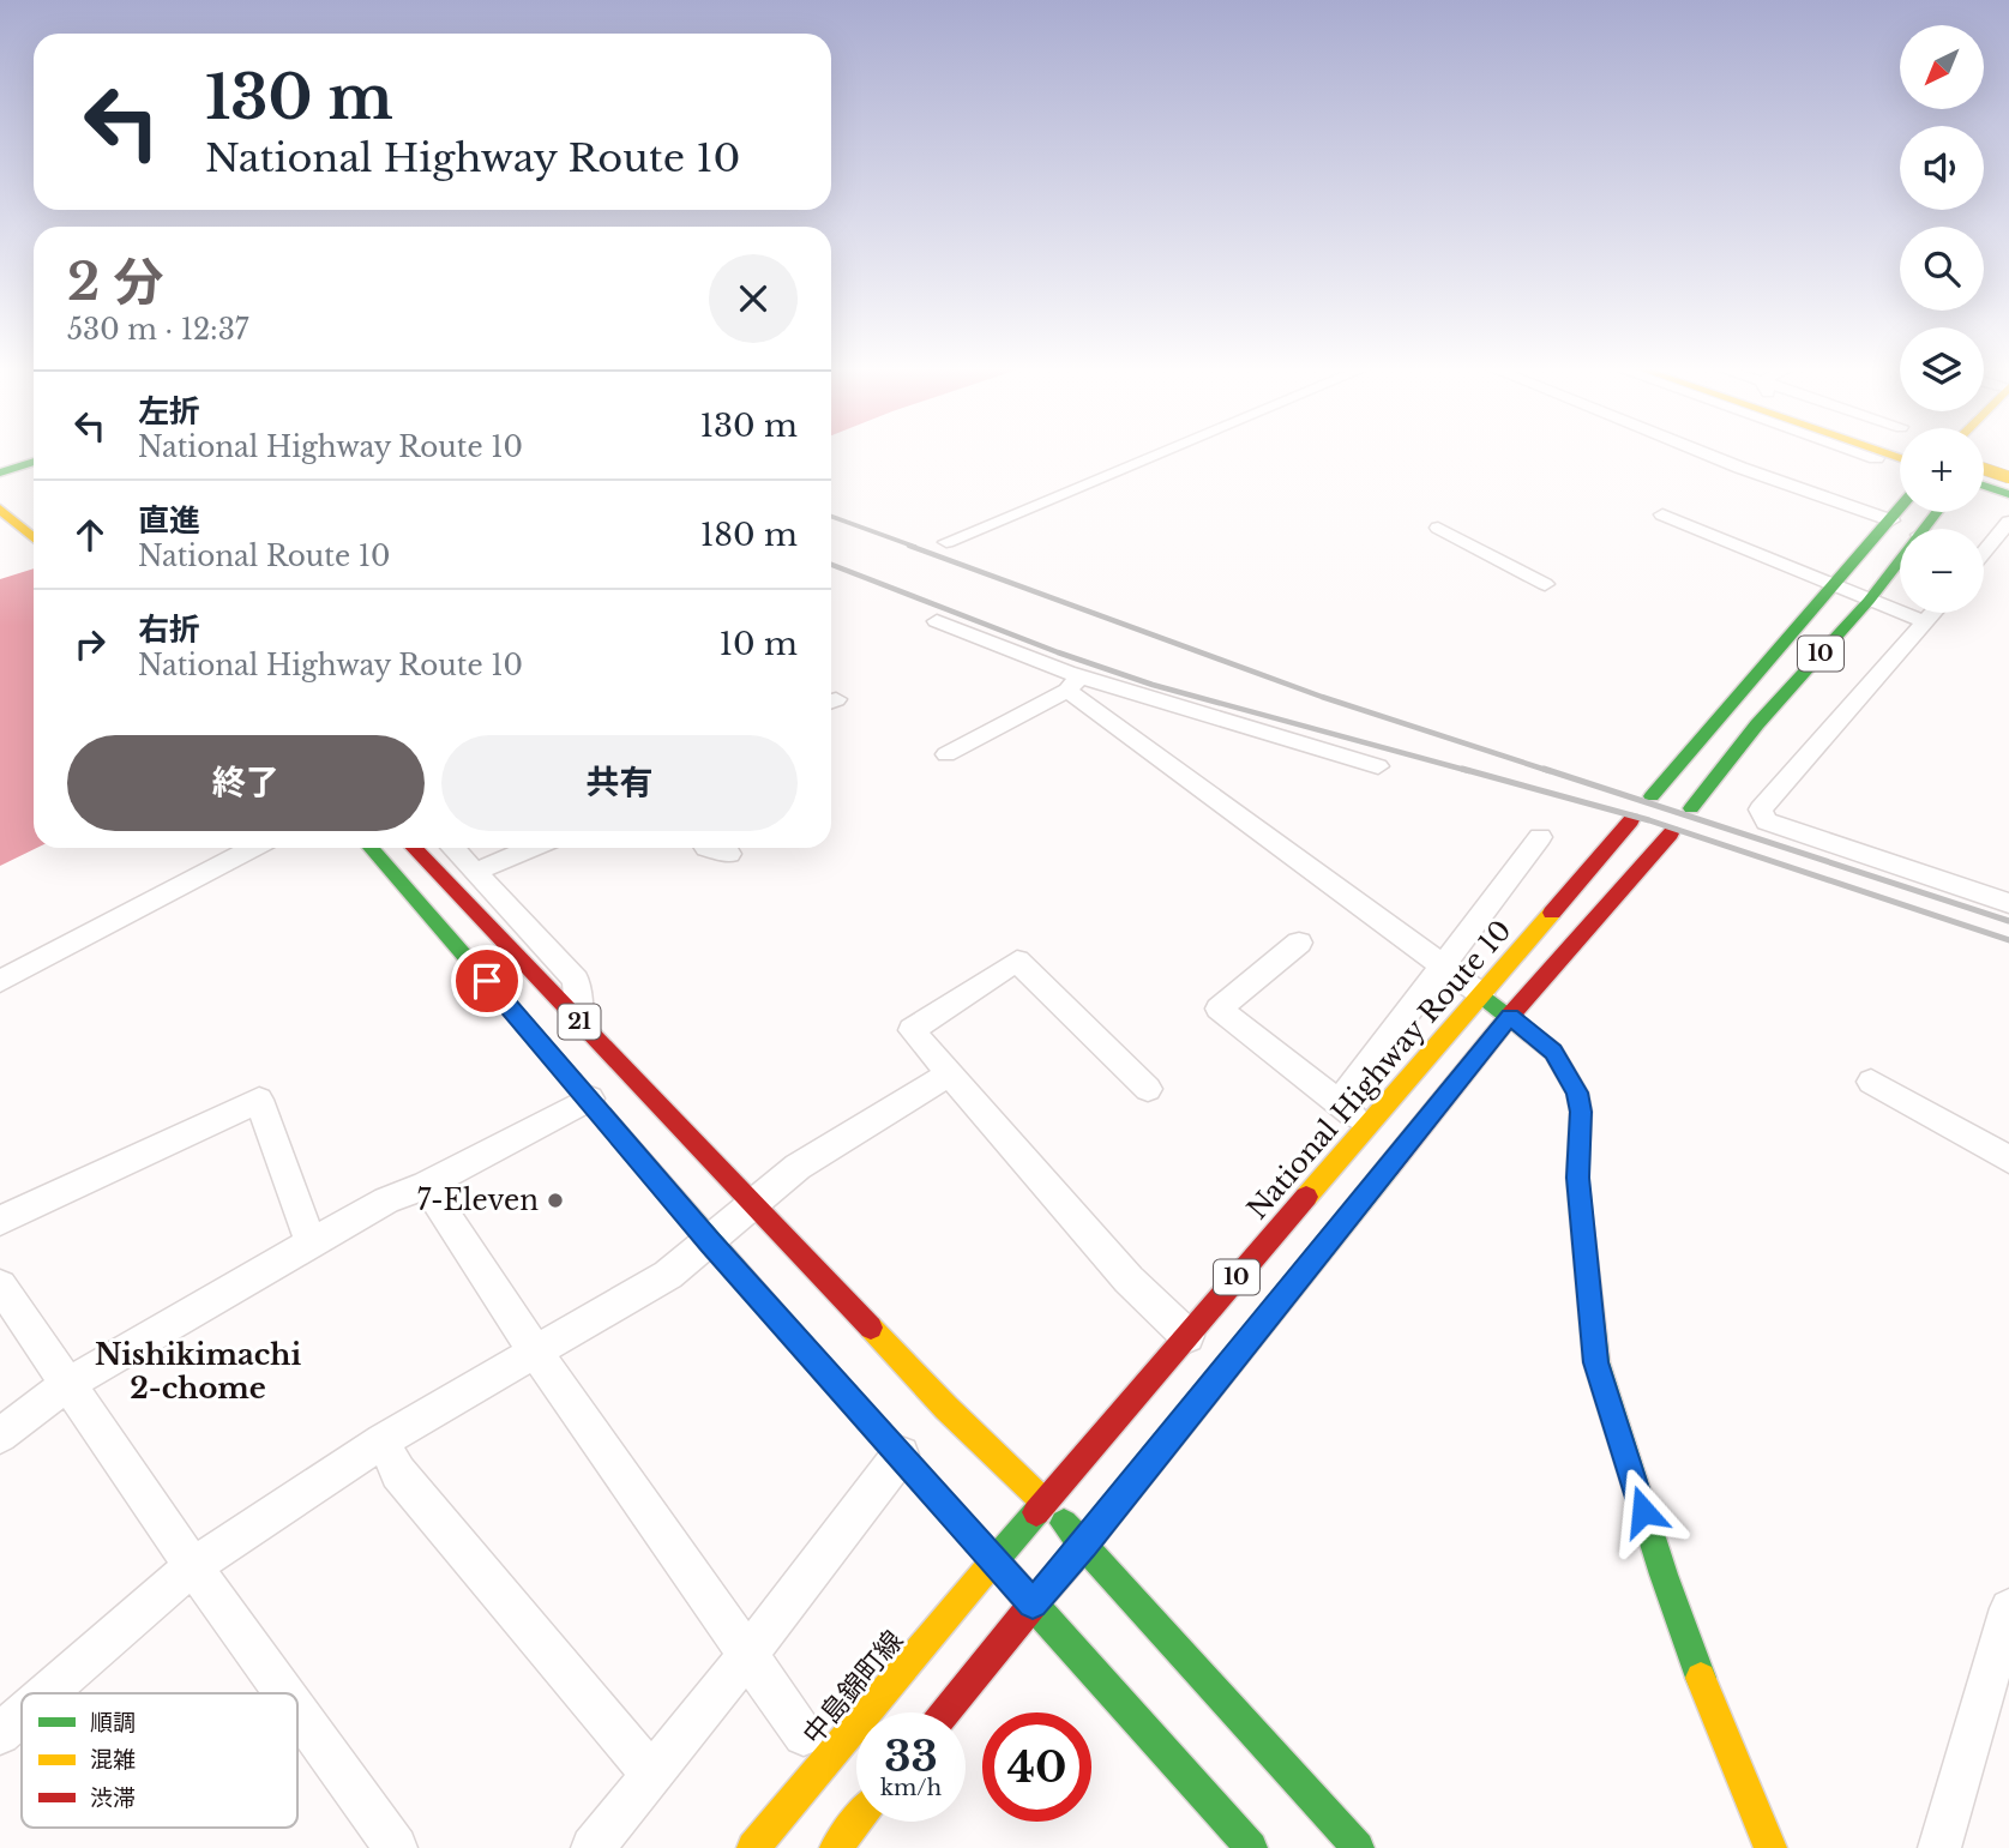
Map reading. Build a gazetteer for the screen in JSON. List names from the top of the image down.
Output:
{
  "streets": {
    "main road": [
      "10",
      "21",
      "National Highway Route 10",
      "中島錦町線"
    ]
  },
  "crossings": [
    ["21", "National Highway Route 10"],
    ["21", "中島錦町線"],
    ["National Highway Route 10", "中島錦町線"]
  ],
  "districts": ["Nishikimachi 2-chome"],
  "places": ["7-Eleven"],
  "legend": ["順調", "混雑", "渋滞"],
  "north": "bottom left",
  "page": {
    "map_buttons": ["+", "−"],
    "turn": ["130 m", "National Highway Route 10"],
    "heading": ["2 分", "530 m · 12:37"],
    "list": [
      {
        "name": "左折",
        "note": "National Highway Route 10",
        "value": "130 m"
      },
      {
        "name": "直進",
        "note": "National Route 10",
        "value": "180 m"
      },
      {
        "name": "右折",
        "note": "National Highway Route 10",
        "value": "10 m"
      }
    ],
    "buttons": ["終了", "共有"],
    "speed": "33 km/h",
    "limit": "40"
  }
}
